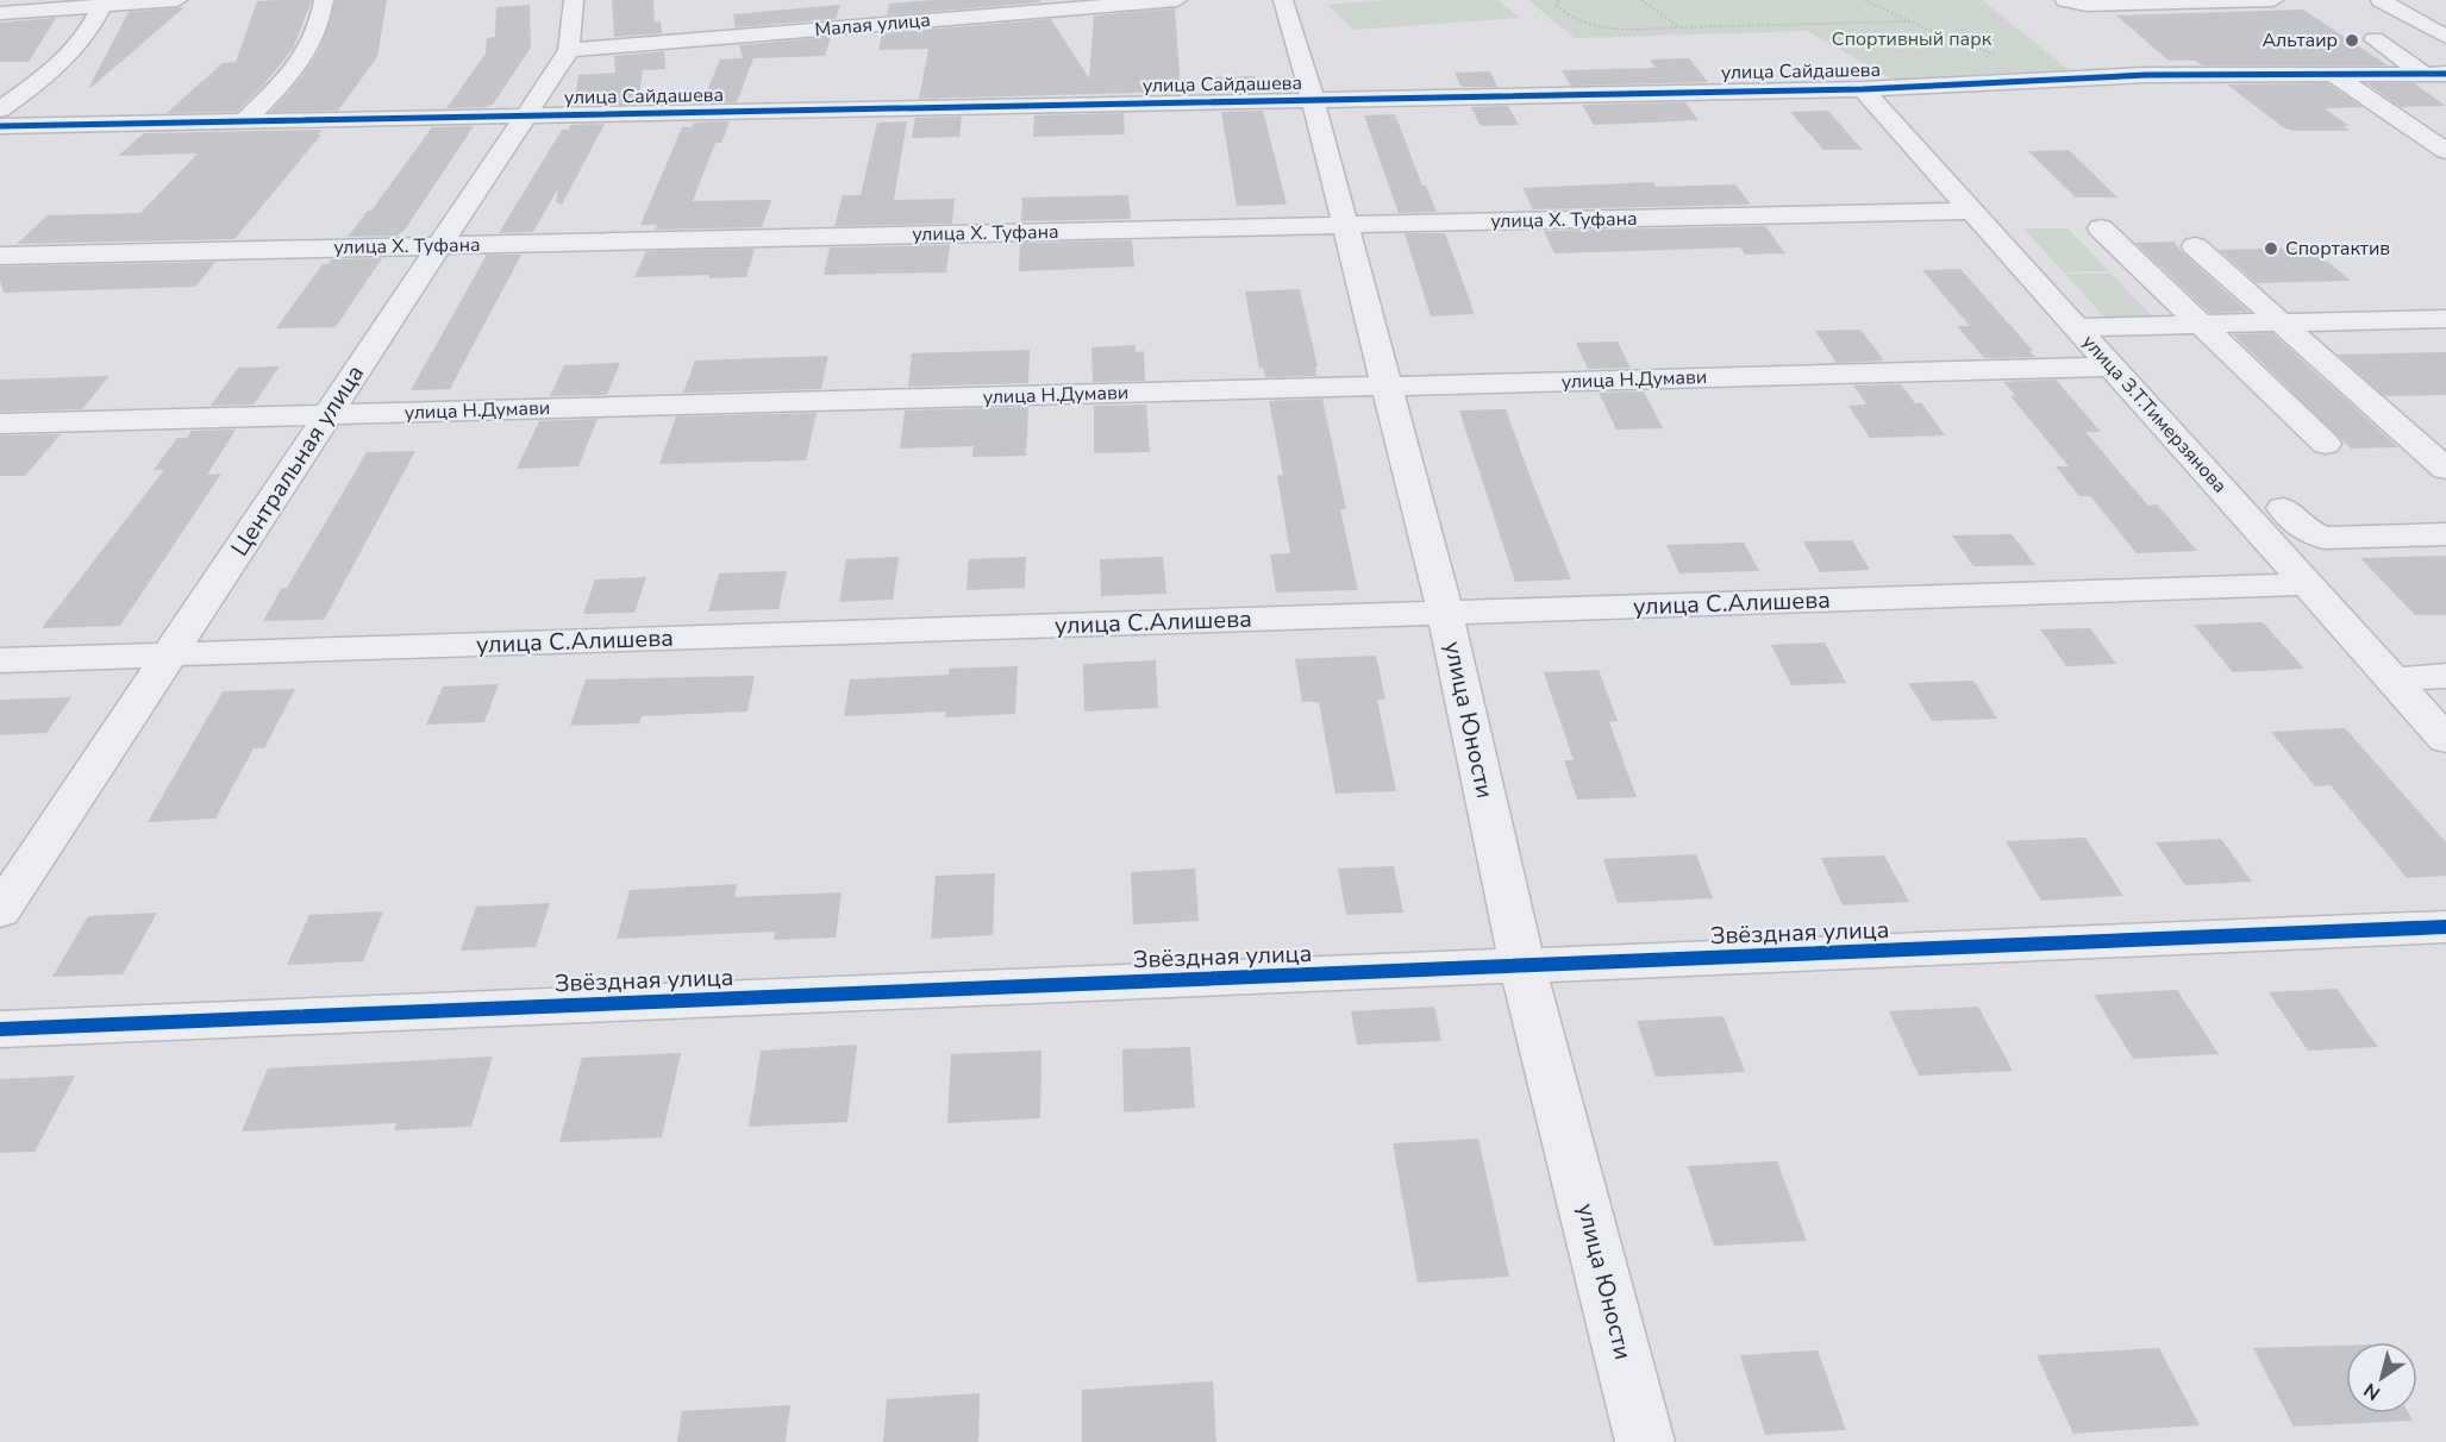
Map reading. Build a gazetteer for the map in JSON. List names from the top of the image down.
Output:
{
  "streets": {
    "street": [
      "Малая улица",
      "улица Сайдашева",
      "улица Х. Туфана",
      "улица Н.Думави",
      "улица З.Т.Тимерзянова",
      "Центральная улица",
      "улица С.Алишева",
      "улица Юности",
      "Звёздная улица"
    ]
  },
  "crossings": [
    ["Малая улица", "Центральная улица"],
    ["улица Сайдашева", "улица З.Т.Тимерзянова"],
    ["улица Сайдашева", "Центральная улица"],
    ["улица Сайдашева", "улица Юности"],
    ["улица Х. Туфана", "улица З.Т.Тимерзянова"],
    ["улица Х. Туфана", "Центральная улица"],
    ["улица Х. Туфана", "улица Юности"],
    ["улица Н.Думави", "улица З.Т.Тимерзянова"],
    ["улица Н.Думави", "Центральная улица"],
    ["улица Н.Думави", "улица Юности"],
    ["улица З.Т.Тимерзянова", "улица С.Алишева"],
    ["Центральная улица", "улица С.Алишева"],
    ["улица С.Алишева", "улица Юности"],
    ["улица Юности", "Звёздная улица"]
  ],
  "parks": ["Спортивный парк"],
  "places": ["Альтаир", "Спортактив"],
  "north": "bottom left"
}
